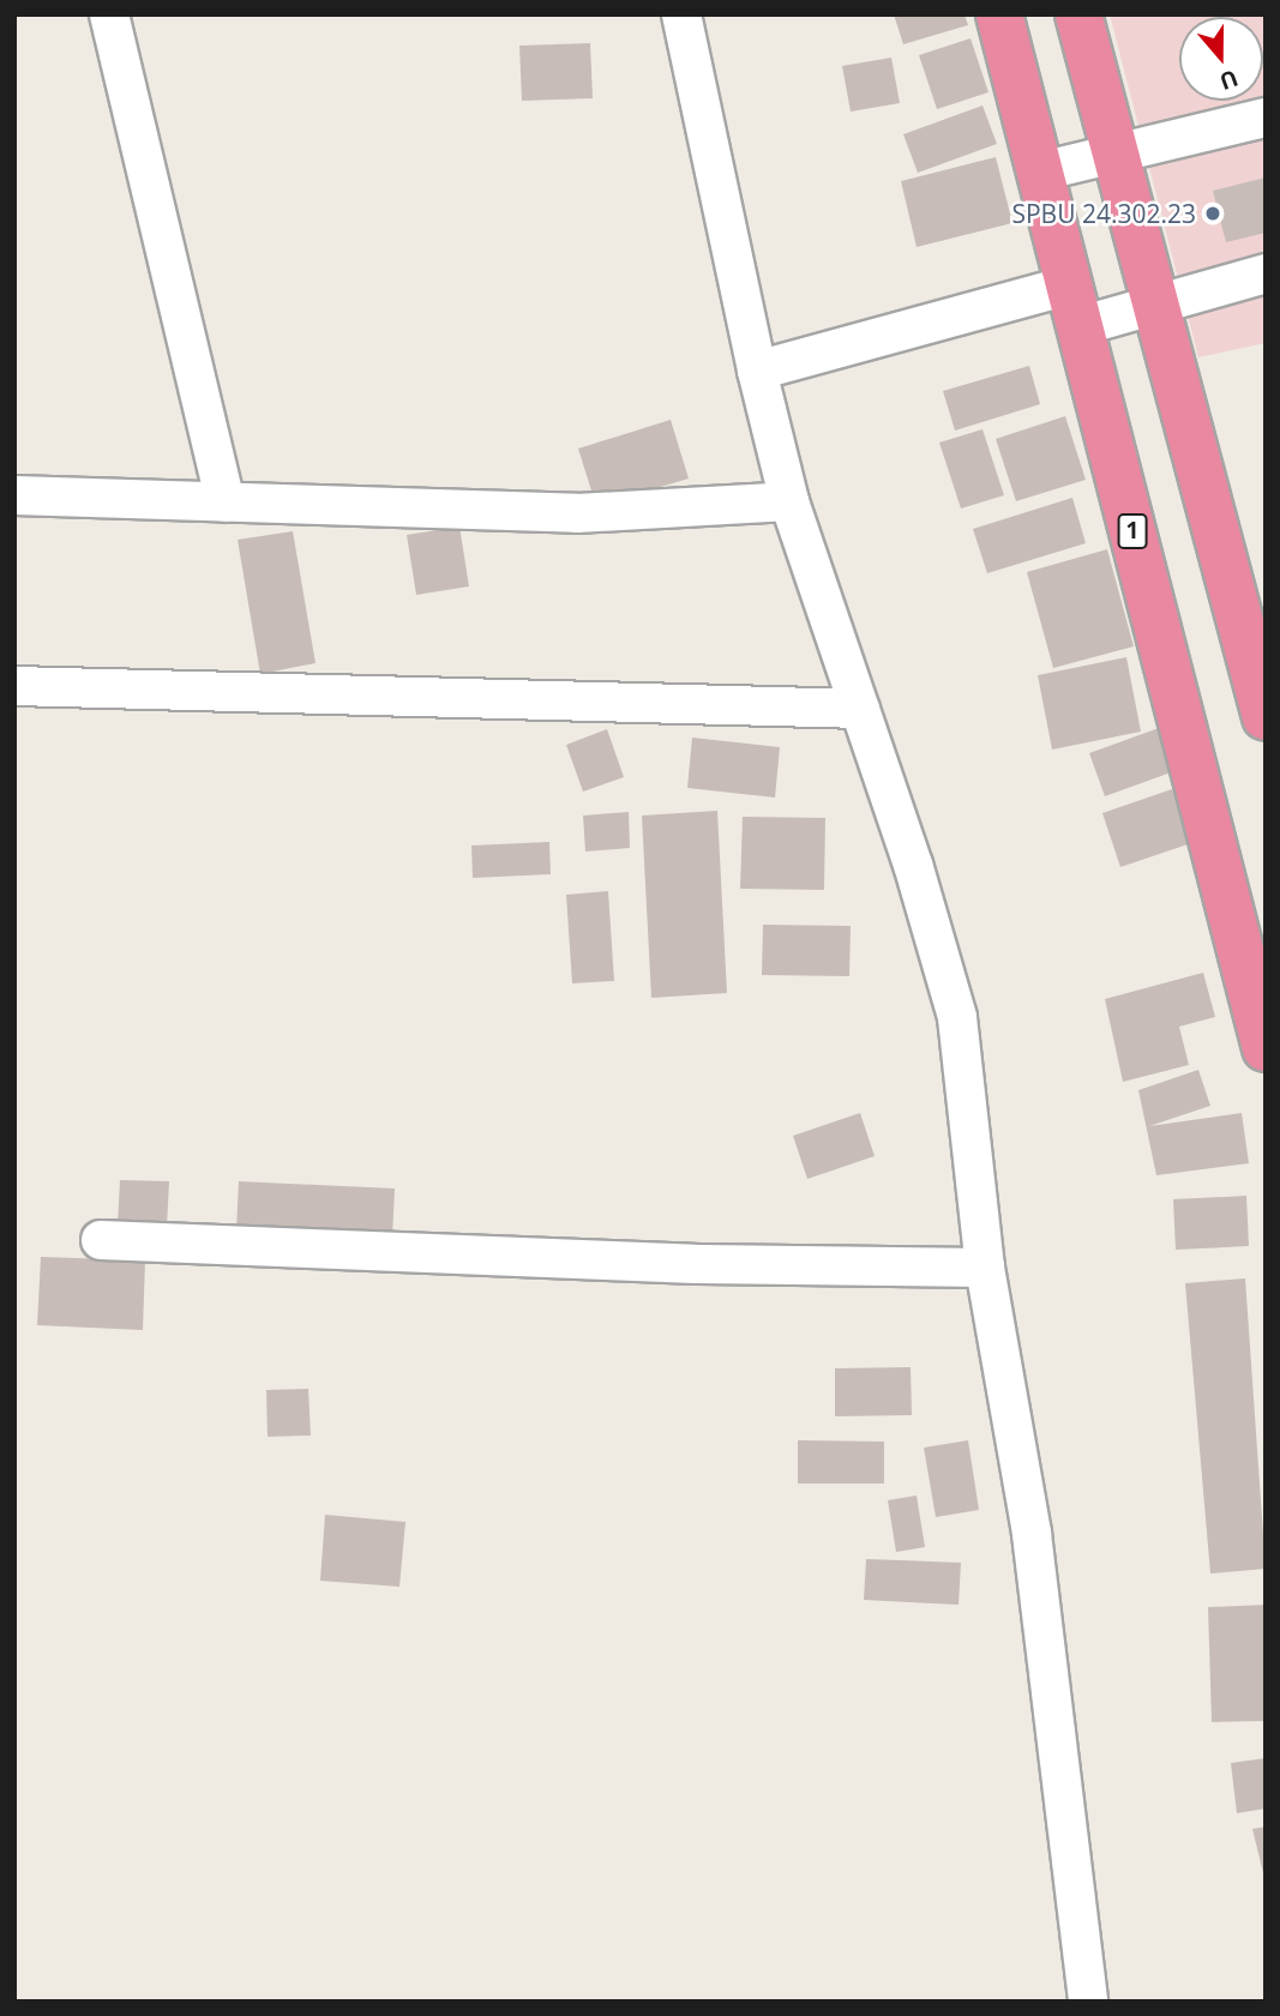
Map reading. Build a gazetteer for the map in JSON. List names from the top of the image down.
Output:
{
  "streets": {
    "highway": ["1"]
  },
  "places": ["SPBU 24.302.23"],
  "north": "bottom"
}
